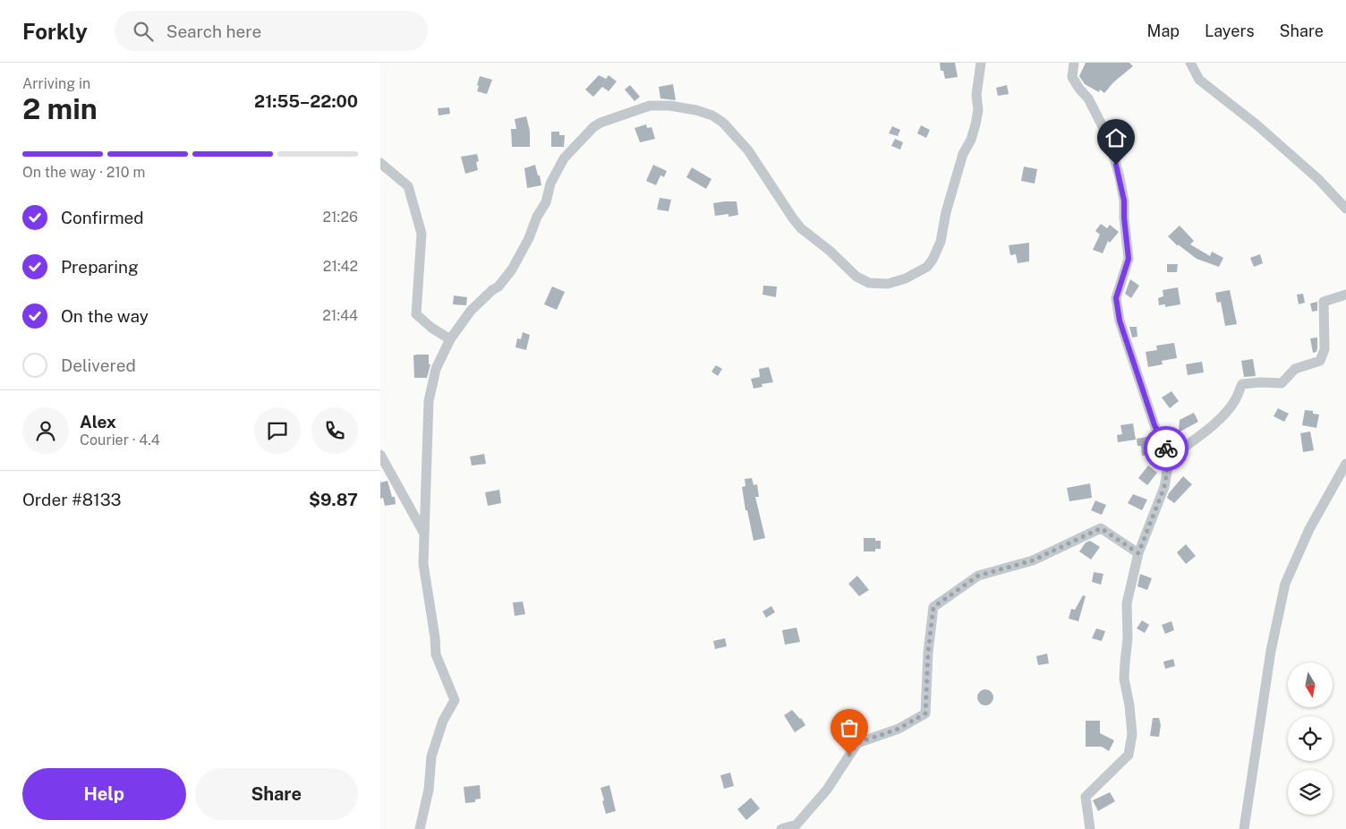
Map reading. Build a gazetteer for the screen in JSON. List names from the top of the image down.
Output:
{
  "north": "bottom",
  "page": {
    "header": "Forkly",
    "search": "Search here",
    "nav": ["Map", "Layers", "Share"],
    "heading": ["2 min", "Arriving in", "21:55–22:00"],
    "panel": [
      "Alex",
      "Courier · 4.4",
      "Order #8133",
      "$9.87"
    ],
    "bar": "On the way · 210 m",
    "list": [
      ["Confirmed", "21:26"],
      ["Preparing", "21:42"],
      ["On the way", "21:44"],
      "Delivered"
    ],
    "buttons": ["Help", "Share"]
  }
}
